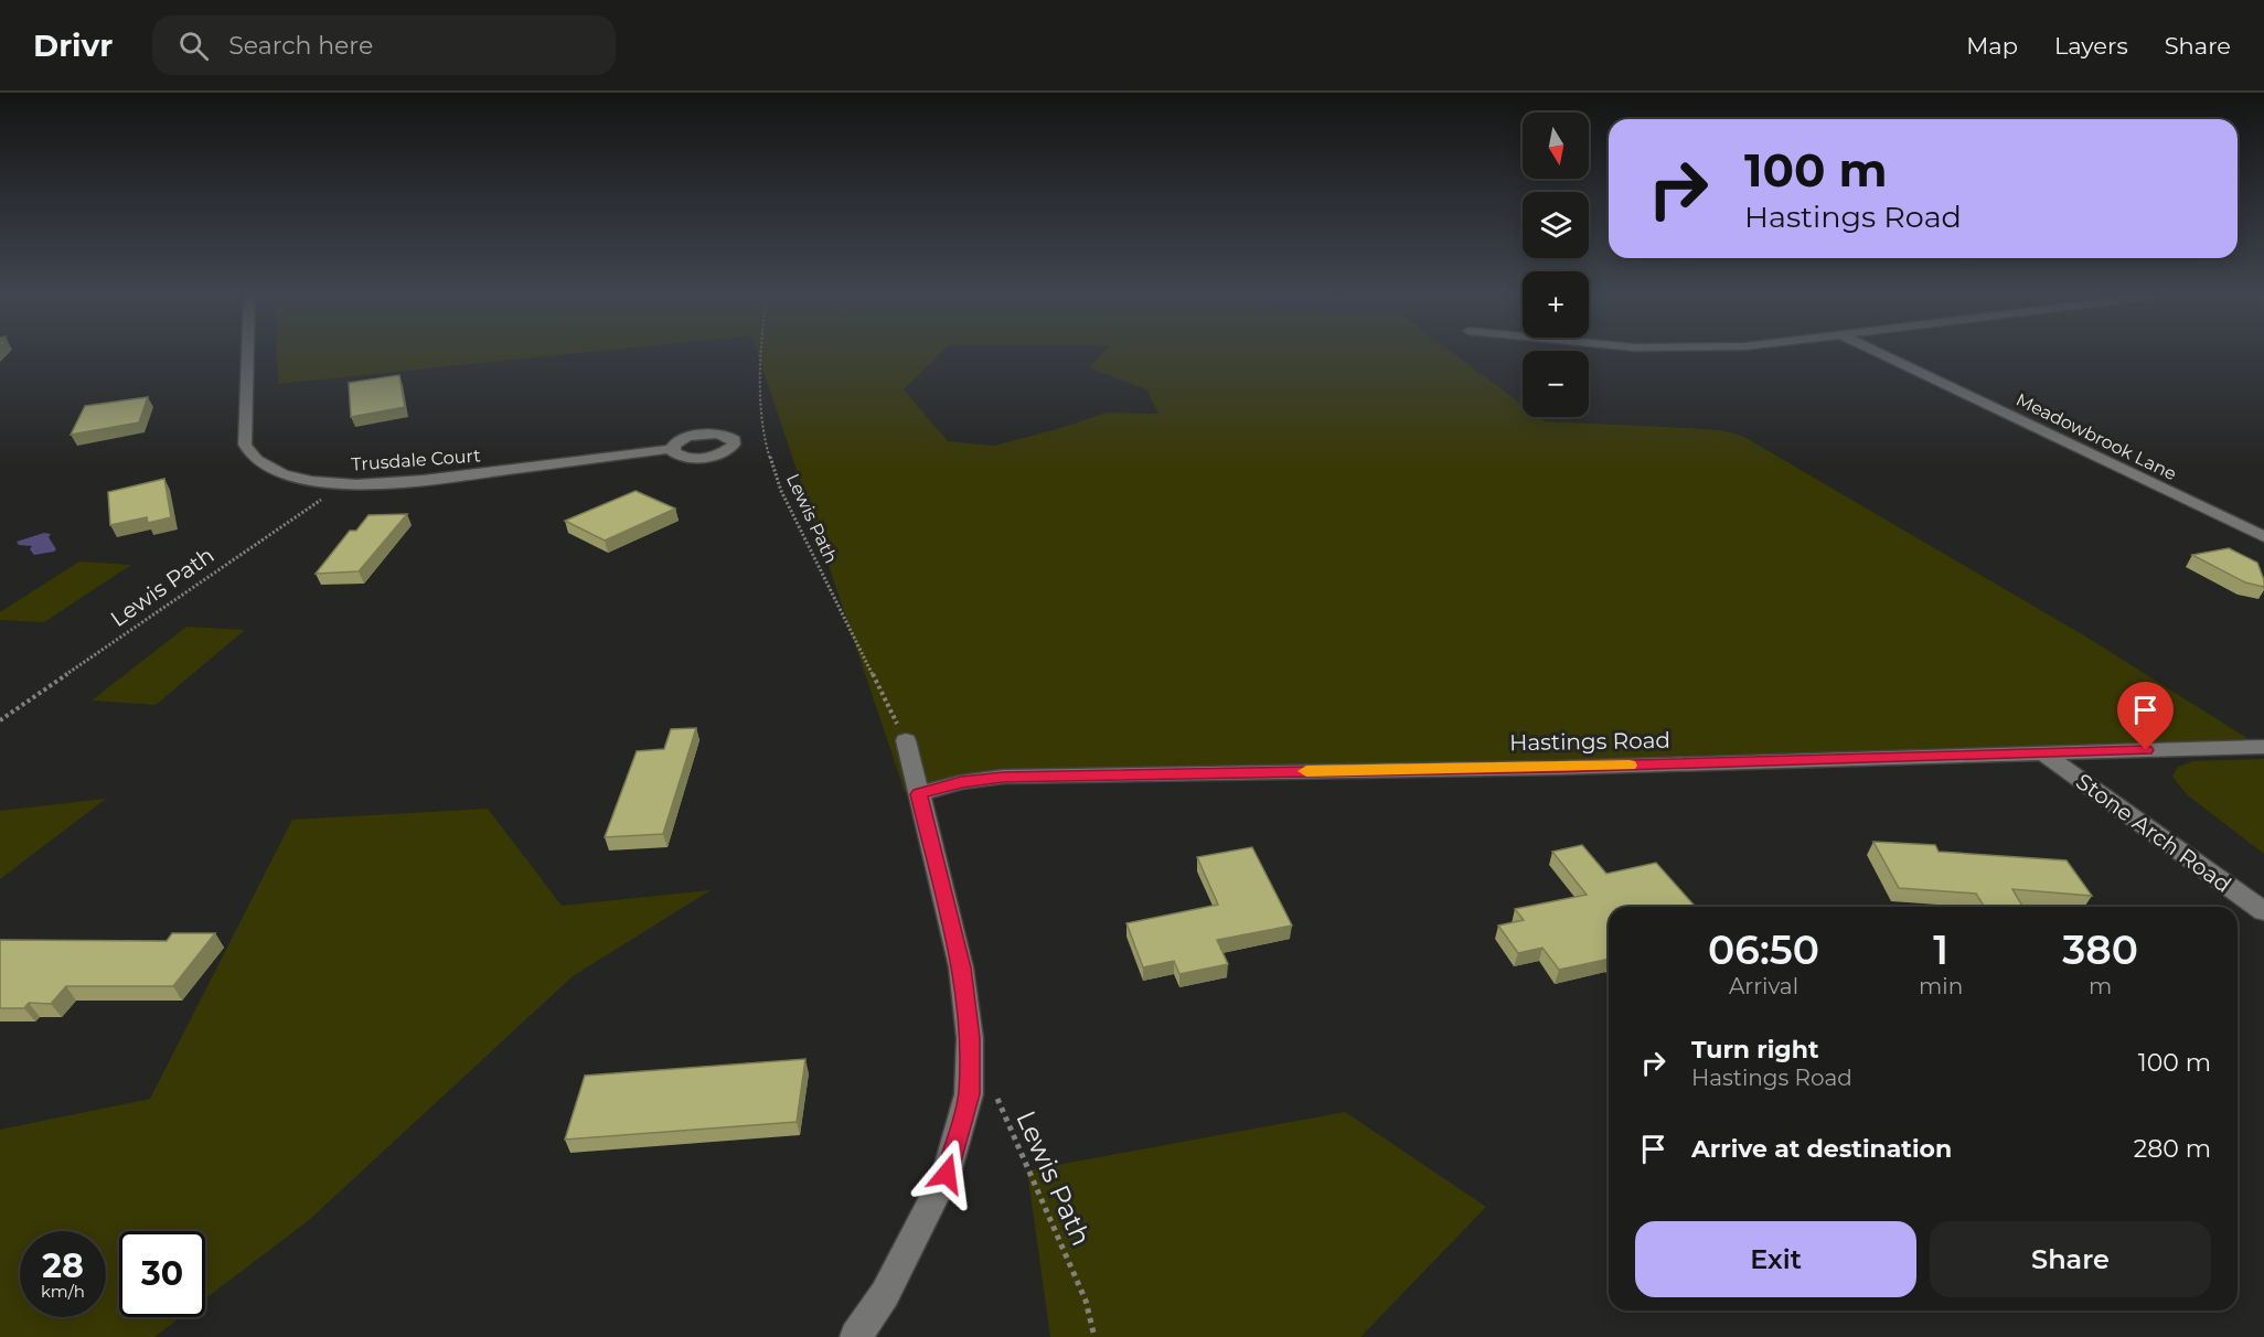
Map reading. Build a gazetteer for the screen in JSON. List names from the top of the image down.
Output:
{
  "streets": {
    "street": [
      "Meadowbrook Lane",
      "Trusdale Court",
      "Hastings Road",
      "Stone Arch Road"
    ],
    "path": ["Lewis Path"]
  },
  "crossings": [
    ["Trusdale Court", "Lewis Path"],
    ["Hastings Road", "Stone Arch Road"]
  ],
  "north": "bottom",
  "page": {
    "header": "Drivr",
    "search": "Search here",
    "nav": ["Map", "Layers", "Share"],
    "map_buttons": ["+", "−"],
    "turn": ["100 m", "Hastings Road"],
    "eta": [
      "06:50",
      "Arrival",
      "1",
      "min",
      "380",
      "m"
    ],
    "list": [
      {
        "name": "Turn right",
        "note": "Hastings Road",
        "value": "100 m"
      },
      {
        "name": "Arrive at destination",
        "value": "280 m"
      }
    ],
    "buttons": ["Exit", "Share"],
    "speed": "28 km/h",
    "limit": "30"
  }
}
